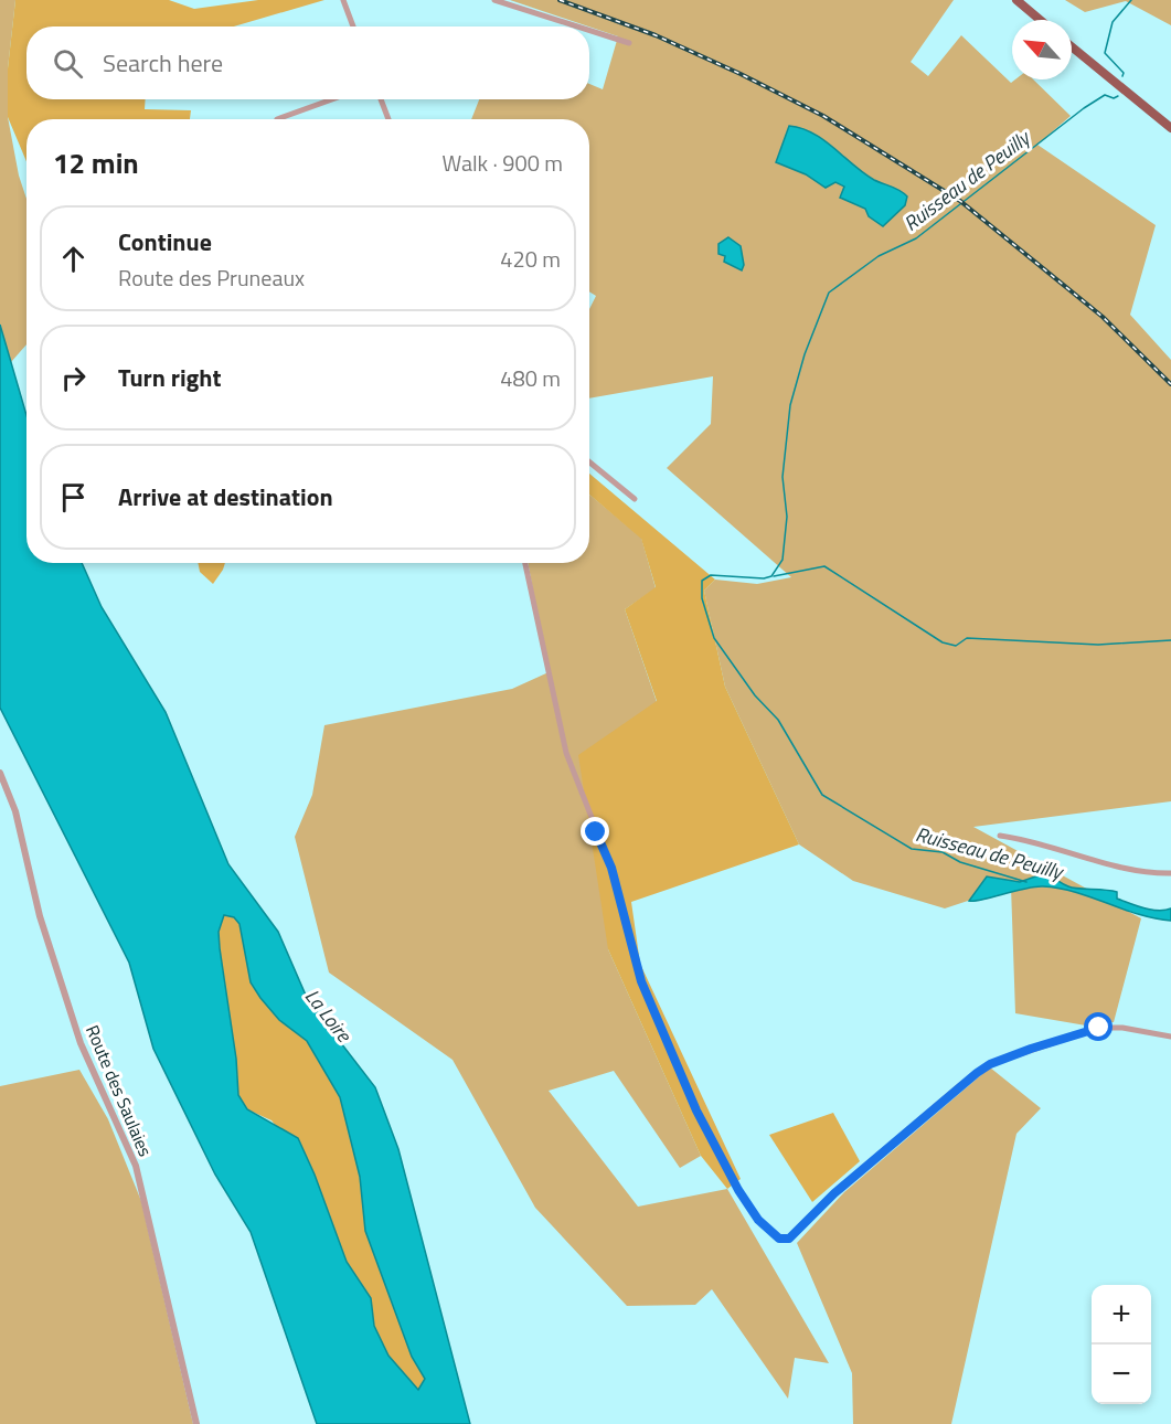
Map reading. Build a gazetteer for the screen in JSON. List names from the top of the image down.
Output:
{
  "streets": {
    "street": ["Route des Saulaies"]
  },
  "water": ["Ruisseau de Peuilly", "La Loire"],
  "north": "top left",
  "page": {
    "search": "Search here",
    "heading": ["12 min", "Walk · 900 m"],
    "list": [
      ["Continue", "Route des Pruneaux", "420 m"],
      ["Turn right", "480 m"],
      "Arrive at destination"
    ],
    "map_buttons": ["+", "−"]
  }
}
